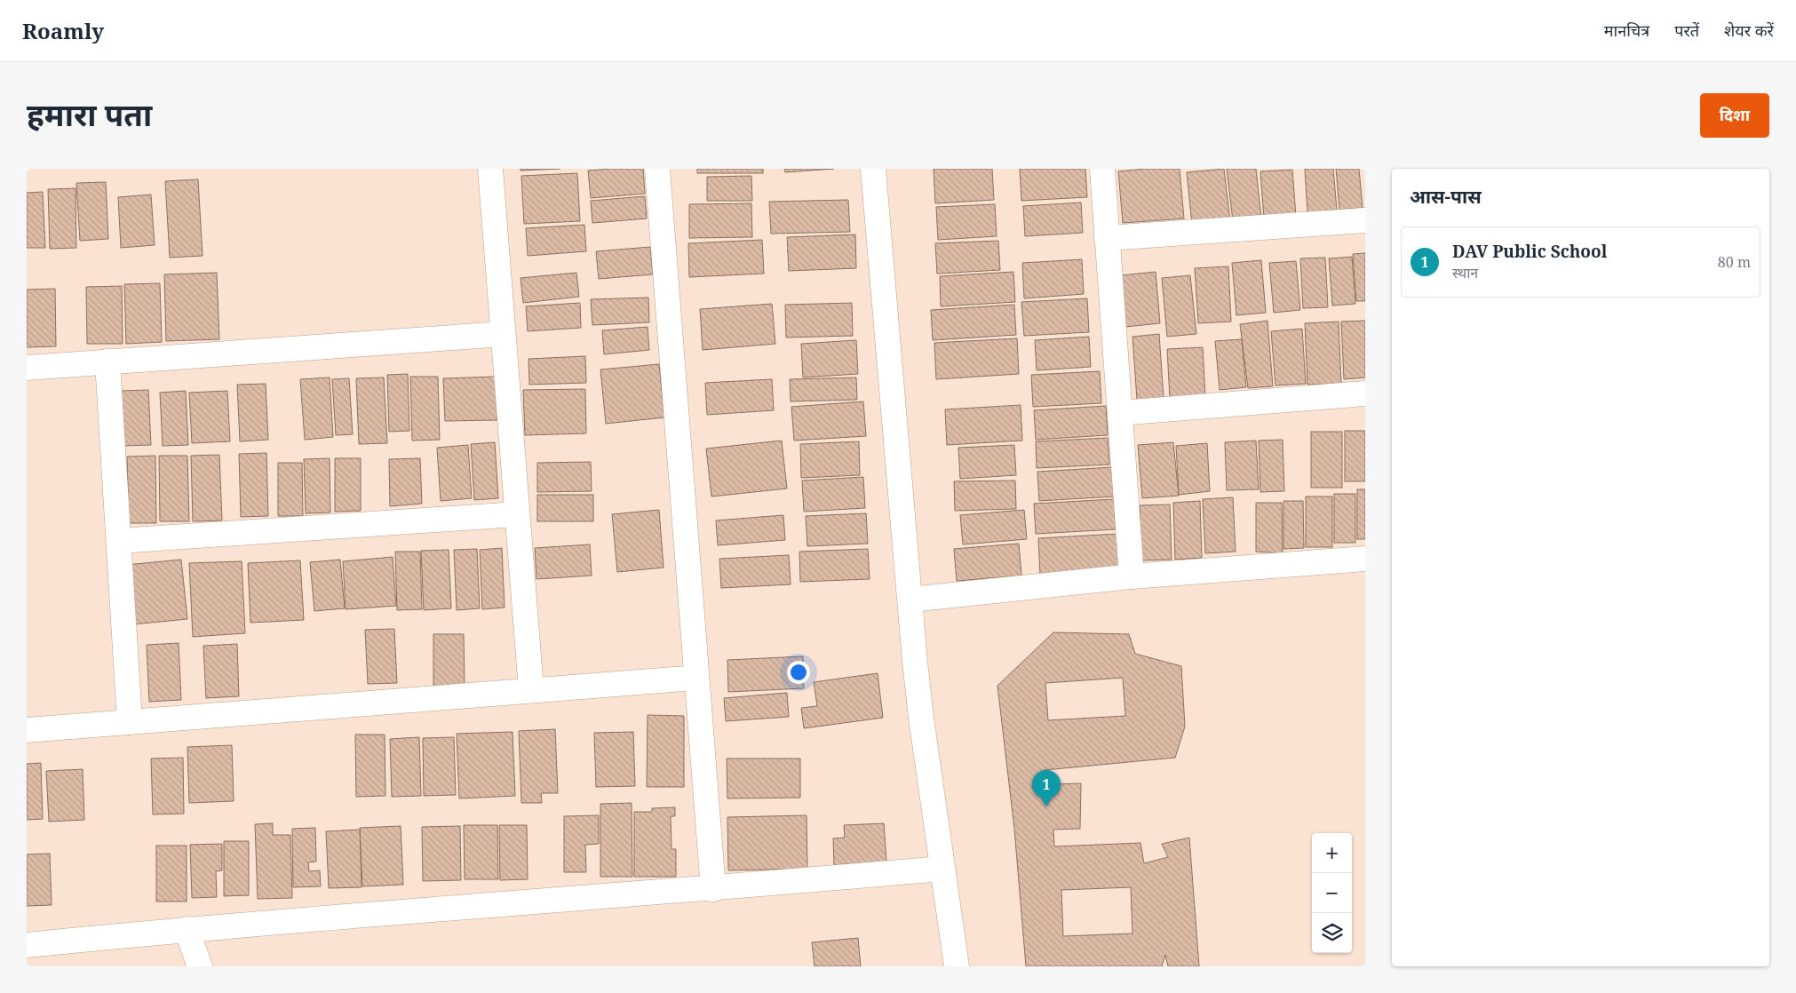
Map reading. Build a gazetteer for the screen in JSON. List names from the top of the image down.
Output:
{
  "page": {
    "header": "Roamly",
    "nav": ["मानचित्र", "परतें", "शेयर करें"],
    "title": "हमारा पता",
    "buttons": "दिशा",
    "heading": "आस-पास",
    "list": [
      {
        "mark": "1",
        "name": "DAV Public School",
        "note": "स्थान",
        "value": "80 m"
      }
    ],
    "pins": "1",
    "map_buttons": ["+", "−"]
  }
}
